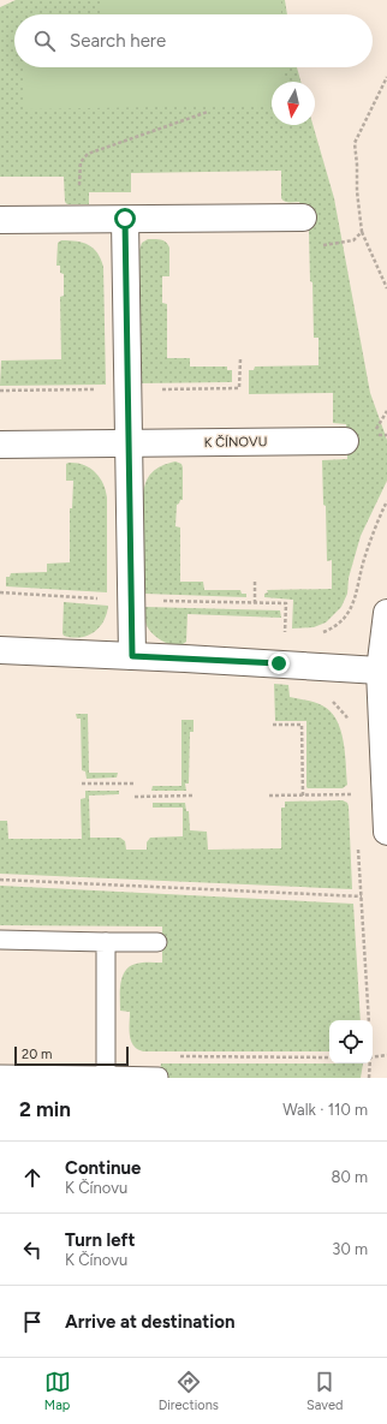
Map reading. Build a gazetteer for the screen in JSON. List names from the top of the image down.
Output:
{
  "streets": {
    "street": ["K ČÍNOVU"]
  },
  "scale_bar": "20 m",
  "north": "bottom",
  "page": {
    "search": "Search here",
    "scale": "20 m",
    "heading": ["2 min", "Walk · 110 m"],
    "list": [
      ["Continue", "K Čínovu", "80 m"],
      ["Turn left", "K Čínovu", "30 m"],
      "Arrive at destination"
    ],
    "nav": ["Map", "Directions", "Saved"]
  }
}
